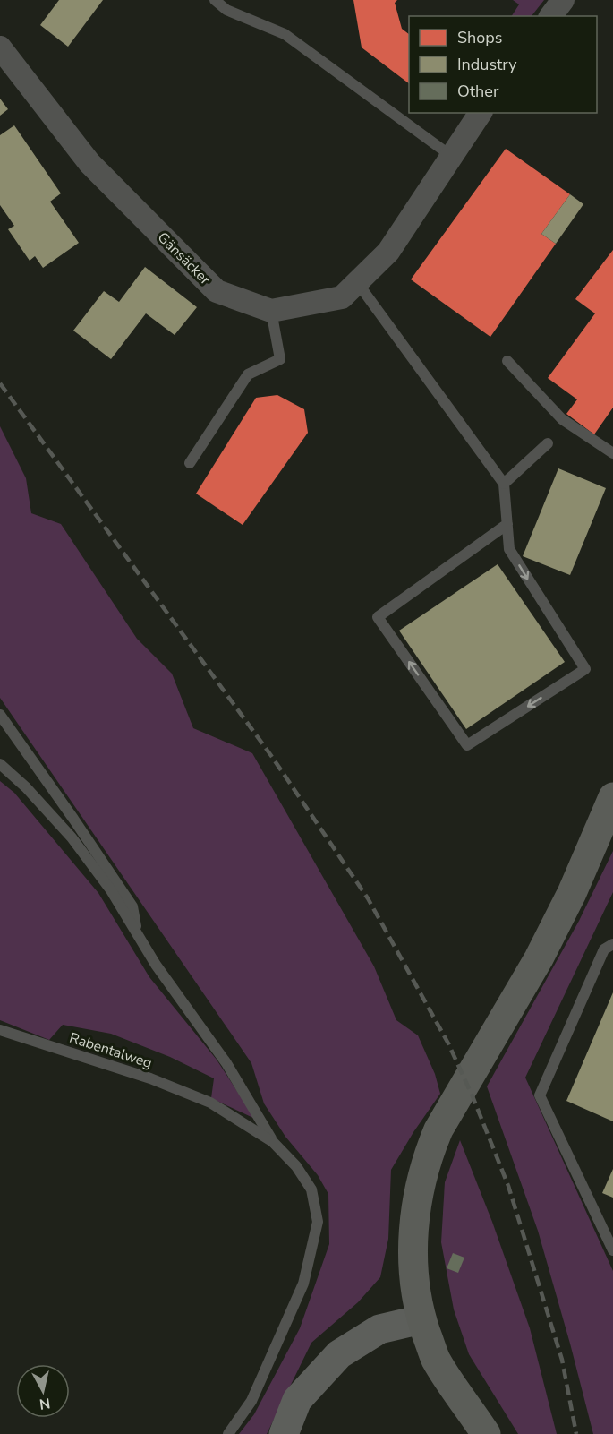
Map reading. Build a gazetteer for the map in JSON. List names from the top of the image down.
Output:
{
  "streets": {
    "street": ["Gänsäcker"],
    "lane": ["Rabentalweg"]
  },
  "legend": ["Shops", "Industry", "Other"],
  "north": "bottom"
}
